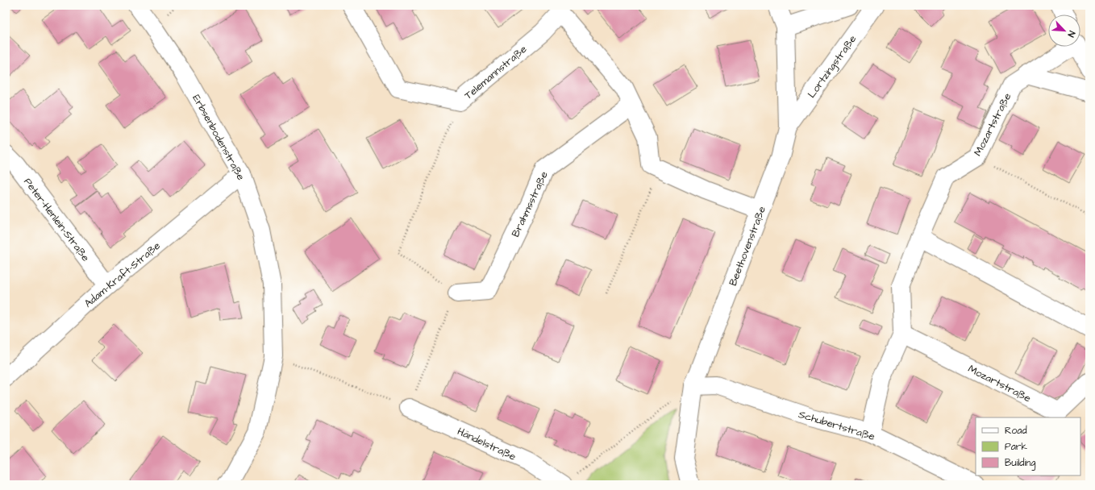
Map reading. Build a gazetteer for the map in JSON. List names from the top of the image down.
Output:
{
  "streets": {
    "street": [
      "Lortzingstraße",
      "Telemannstraße",
      "Mozartstraße",
      "Erbsenbodenstraße",
      "Brahmsstraße",
      "Peter-Henlein-Straße",
      "Beethovenstraße",
      "Adam-Kraft-Straße",
      "Schubertstraße",
      "Händelstraße"
    ]
  },
  "crossings": [
    ["Lortzingstraße", "Beethovenstraße"],
    ["Mozartstraße", "Schubertstraße"],
    ["Erbsenbodenstraße", "Adam-Kraft-Straße"],
    ["Peter-Henlein-Straße", "Adam-Kraft-Straße"],
    ["Beethovenstraße", "Schubertstraße"]
  ],
  "legend": ["Road", "Park", "Building"],
  "north": "bottom right"
}
